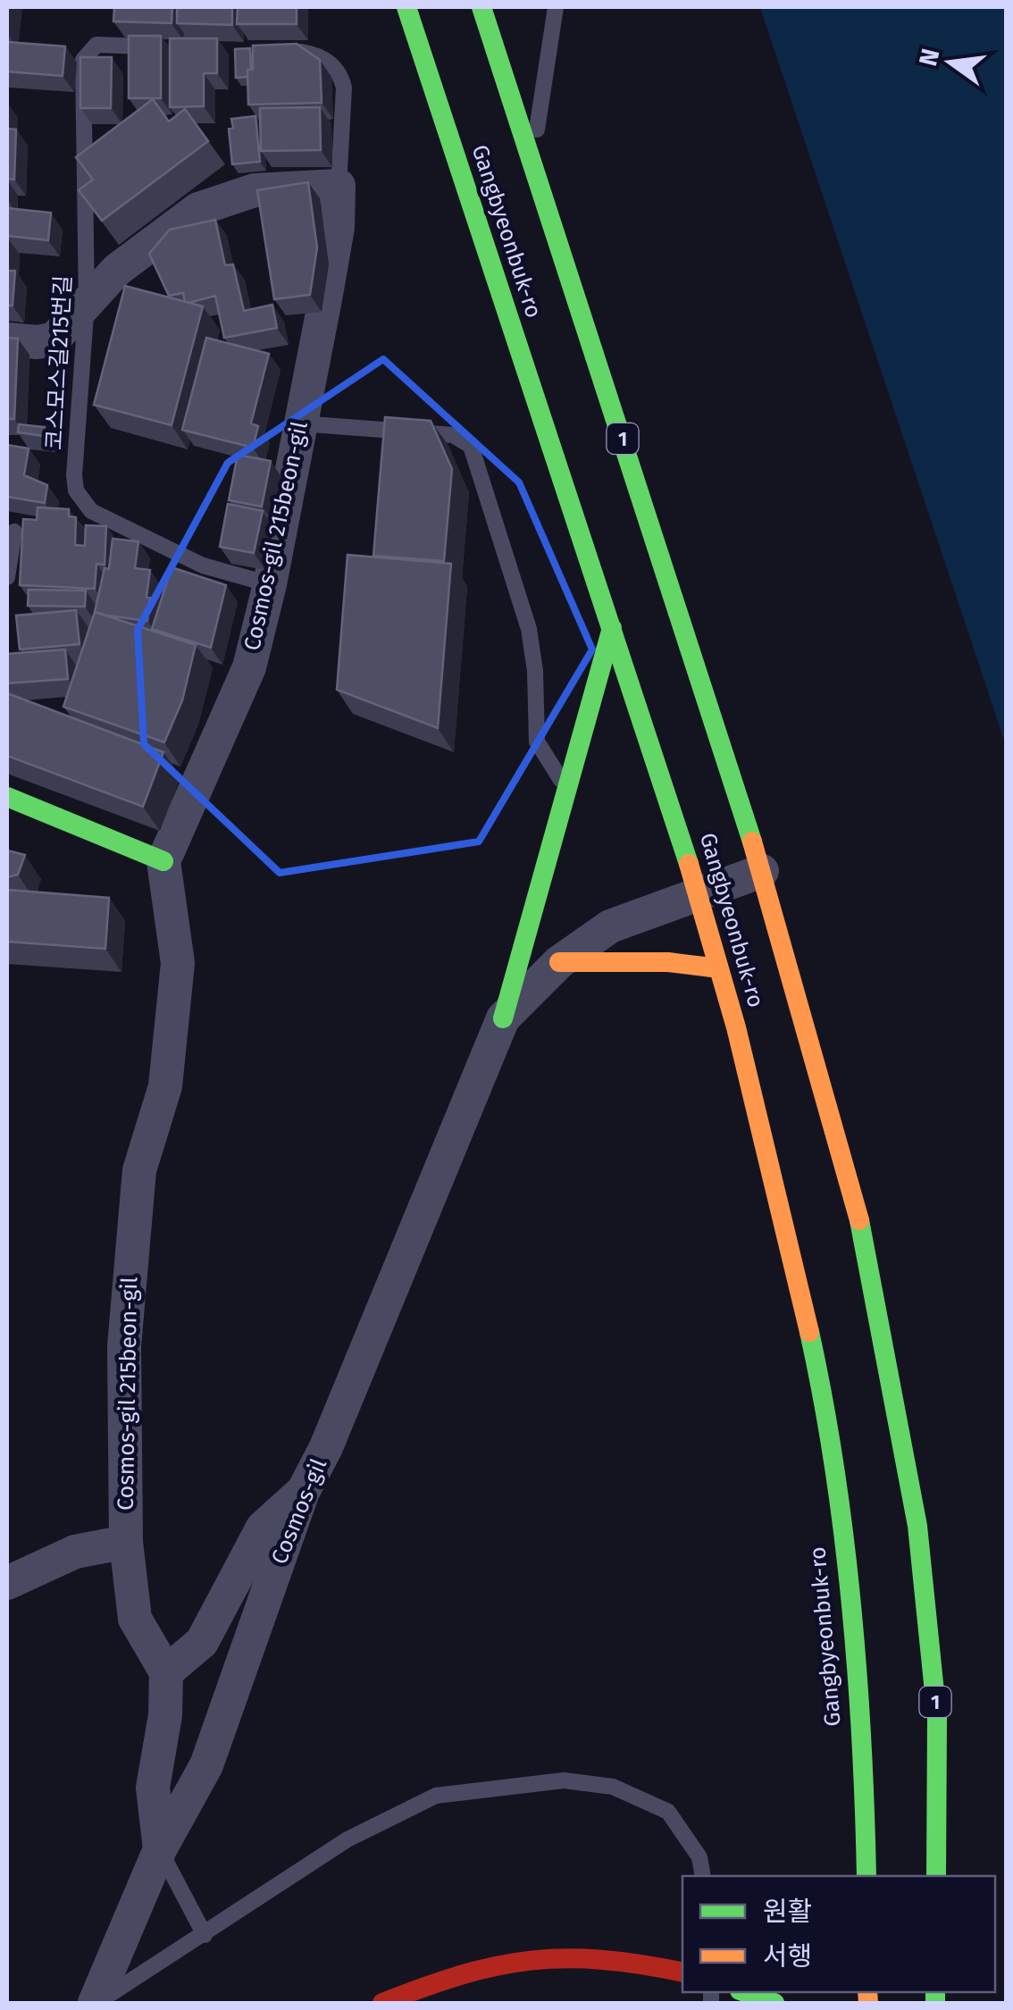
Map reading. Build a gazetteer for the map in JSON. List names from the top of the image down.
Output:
{
  "streets": {
    "main road": ["Gangbyeonbuk-ro", "1"],
    "street": ["Cosmos-gil 215beon-gil", "Cosmos-gil"],
    "lane": ["코스모스길215번길"]
  },
  "crossings": [
    ["코스모스길215번길", "Cosmos-gil 215beon-gil"]
  ],
  "legend": ["원활", "서행"],
  "north": "left"
}
